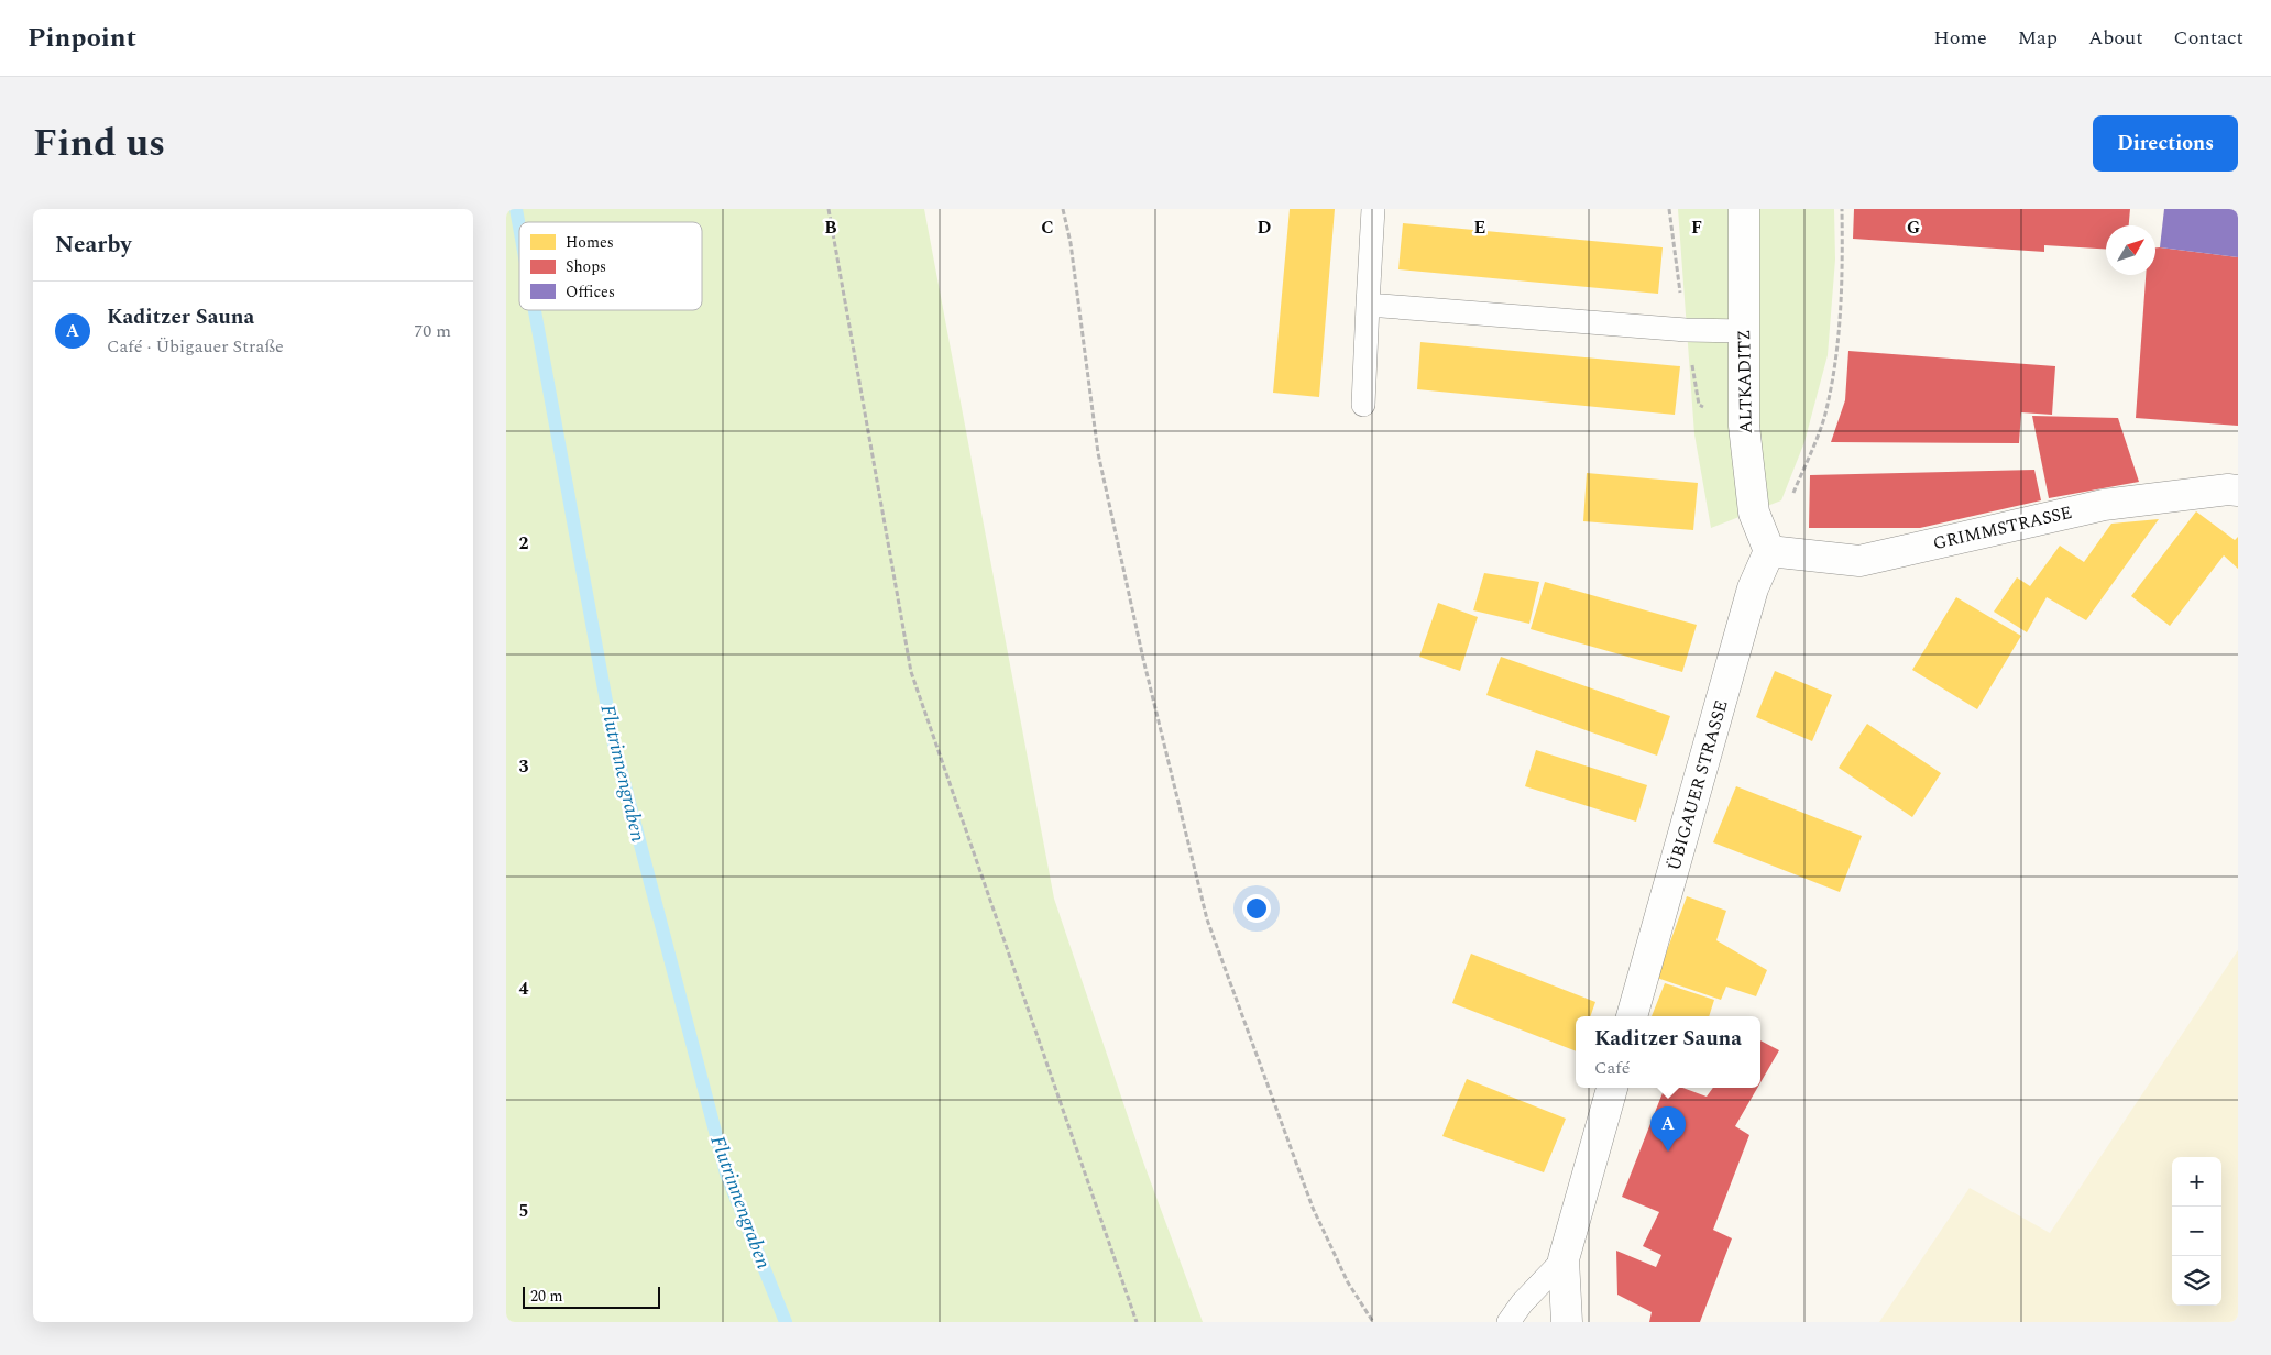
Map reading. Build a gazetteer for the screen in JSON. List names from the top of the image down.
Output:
{
  "streets": {
    "street": ["ALTKADITZ", "GRIMMSTRASSE", "ÜBIGAUER STRASSE"]
  },
  "crossings": [
    ["ALTKADITZ", "GRIMMSTRASSE"],
    ["ALTKADITZ", "ÜBIGAUER STRASSE"],
    ["GRIMMSTRASSE", "ÜBIGAUER STRASSE"]
  ],
  "water": ["Flutrinnengraben"],
  "legend": ["Homes", "Shops", "Offices"],
  "scale_bar": "20 m",
  "north": "top right",
  "page": {
    "header": "Pinpoint",
    "nav": [
      "Home",
      "Map",
      "About",
      "Contact"
    ],
    "title": "Find us",
    "buttons": "Directions",
    "heading": "Nearby",
    "list": [
      {
        "mark": "A",
        "name": "Kaditzer Sauna",
        "note": "Café · Übigauer Straße",
        "value": "70 m"
      }
    ],
    "popup": ["Kaditzer Sauna", "Café"],
    "pins": "A",
    "map_buttons": ["+", "−"],
    "scale": "20 m"
  },
  "grid": {
    "columns": [
      "B",
      "C",
      "D",
      "E",
      "F",
      "G"
    ],
    "rows": [
      "2",
      "3",
      "4",
      "5"
    ]
  }
}
